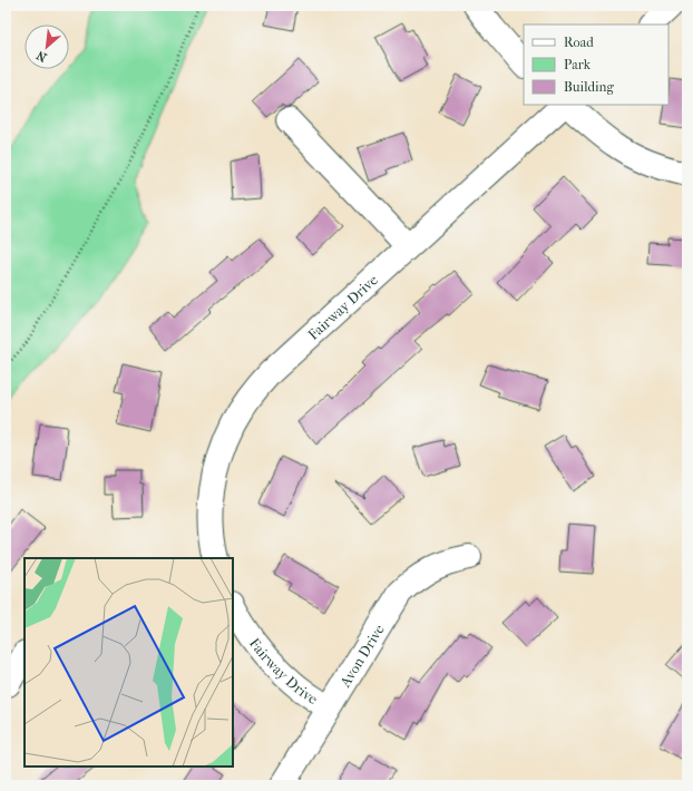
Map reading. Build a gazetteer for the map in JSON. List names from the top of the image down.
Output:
{
  "streets": {
    "street": ["Fairway Drive", "Avon Drive"]
  },
  "crossings": [
    ["Fairway Drive", "Avon Drive"]
  ],
  "legend": ["Road", "Park", "Building"],
  "north": "bottom left"
}
